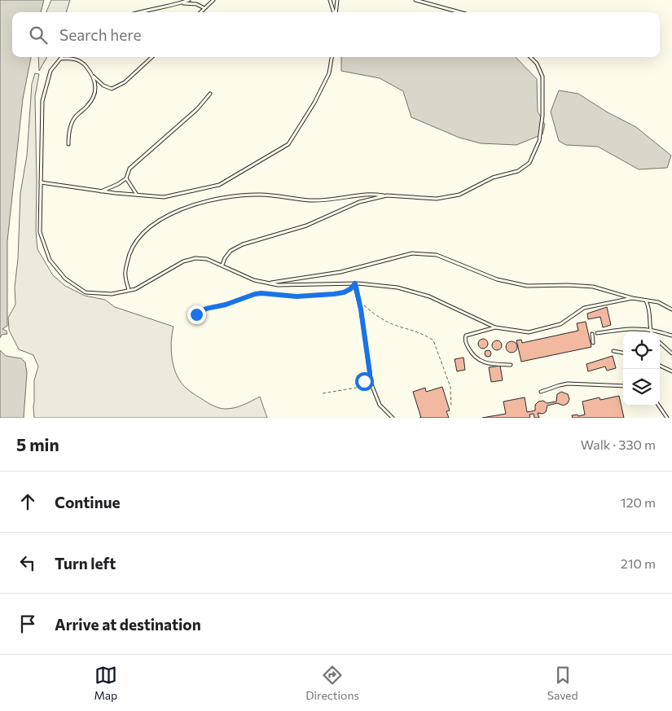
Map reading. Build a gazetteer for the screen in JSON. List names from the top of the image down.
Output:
{
  "page": {
    "search": "Search here",
    "heading": ["5 min", "Walk · 330 m"],
    "list": [
      ["Continue", "120 m"],
      ["Turn left", "210 m"],
      "Arrive at destination"
    ],
    "nav": ["Map", "Directions", "Saved"]
  }
}
